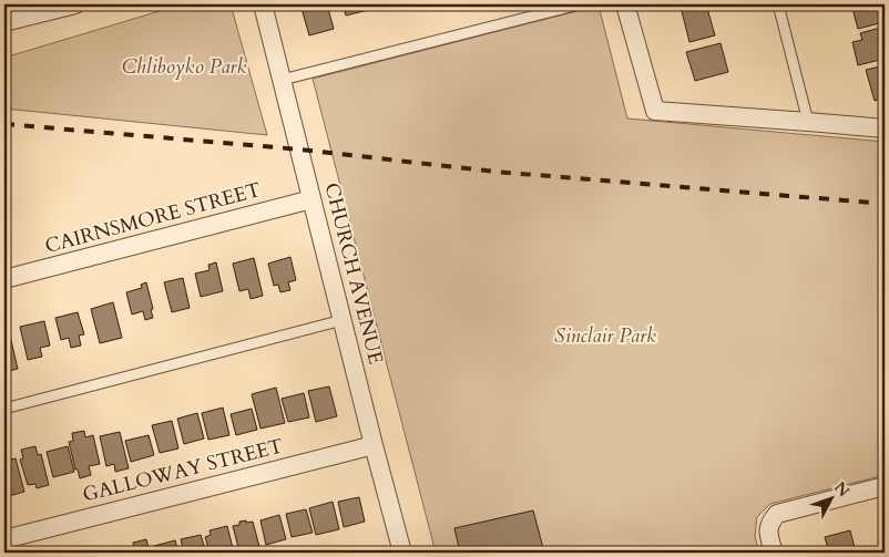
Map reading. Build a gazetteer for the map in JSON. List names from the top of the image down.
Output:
{
  "streets": {
    "street": ["CAIRNSMORE STREET", "CHURCH AVENUE", "GALLOWAY STREET"]
  },
  "crossings": [
    ["CAIRNSMORE STREET", "CHURCH AVENUE"],
    ["CHURCH AVENUE", "GALLOWAY STREET"]
  ],
  "parks": ["Chliboyko Park", "Sinclair Park"],
  "north": "top right"
}
